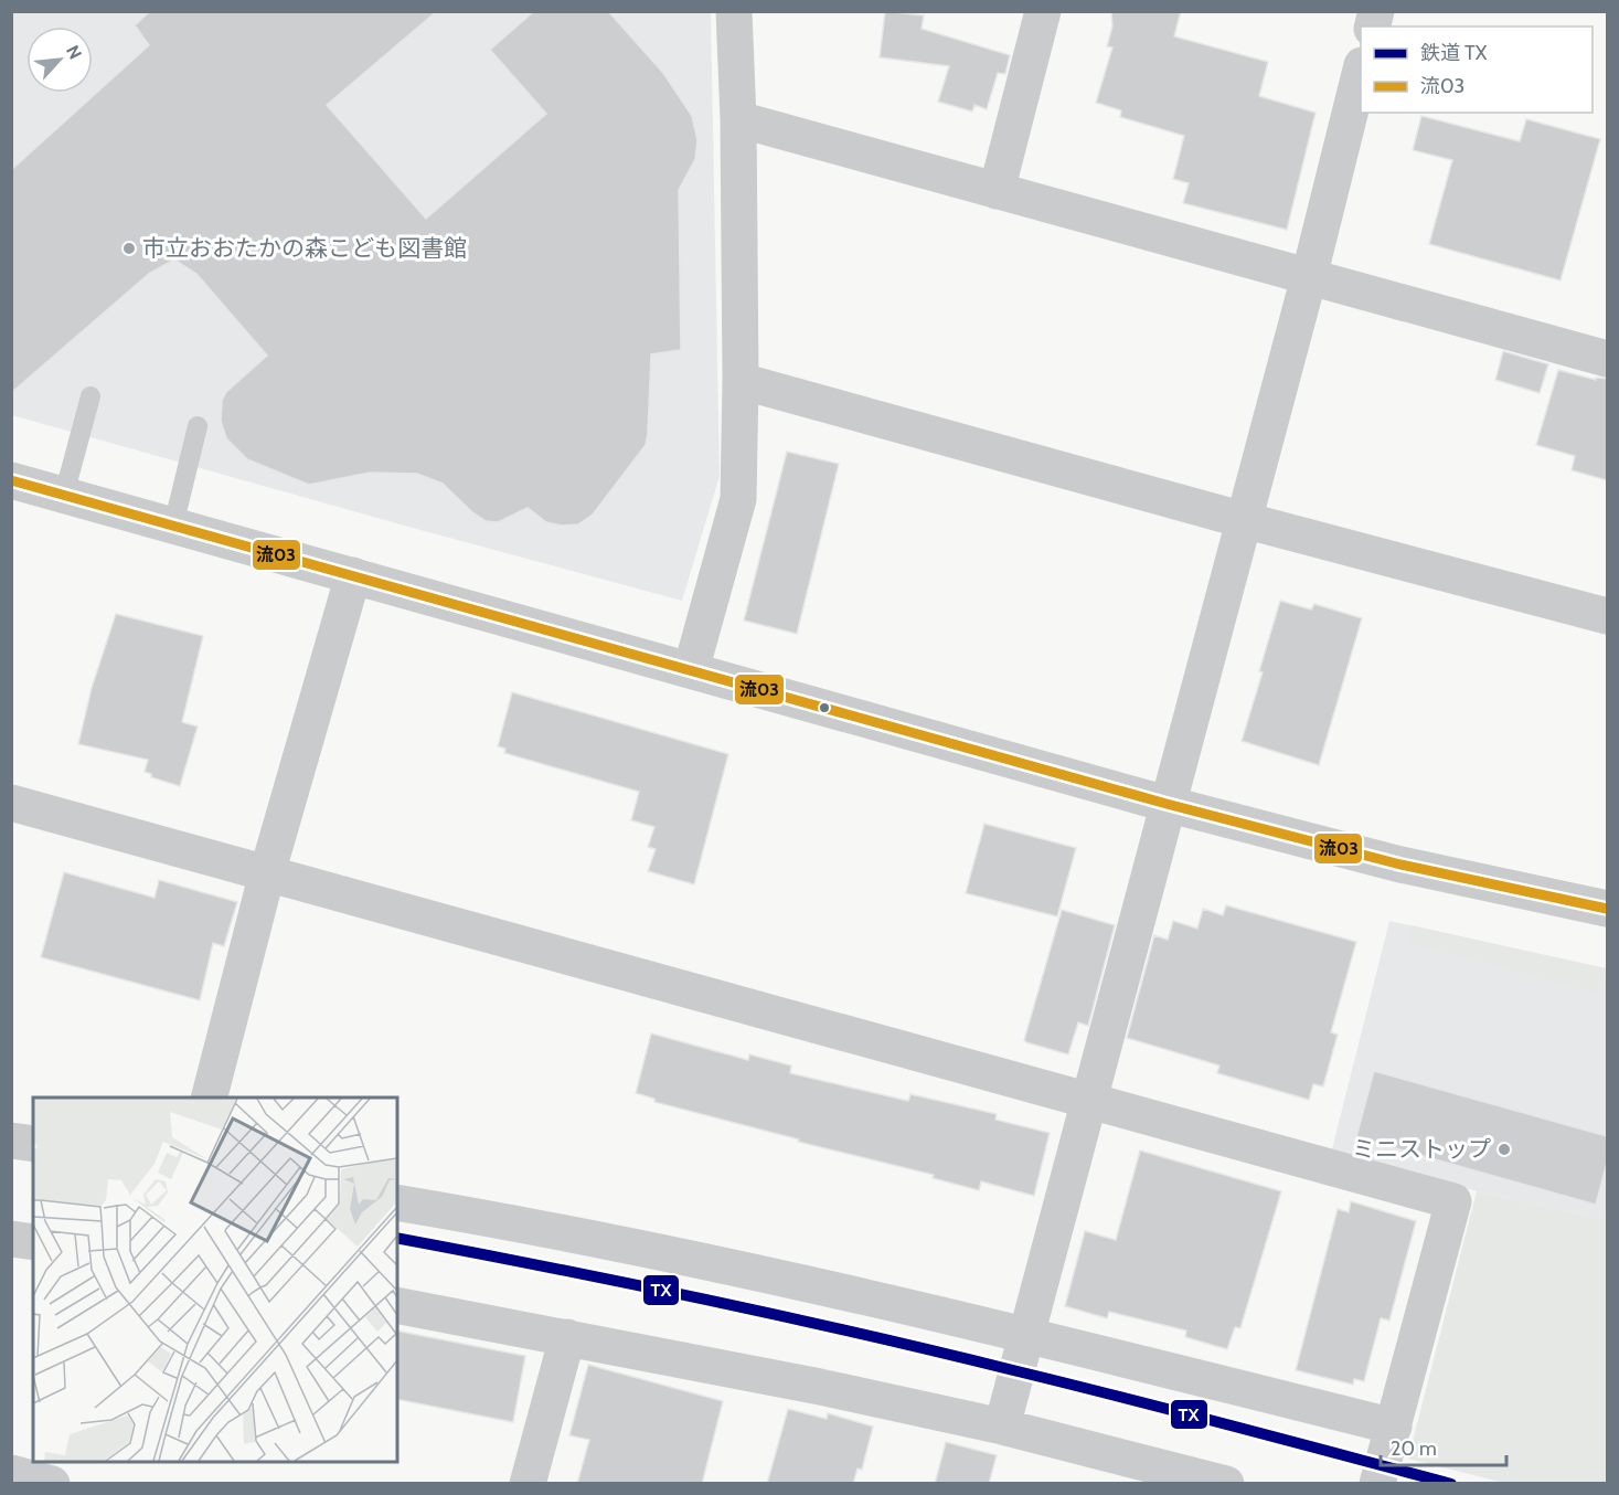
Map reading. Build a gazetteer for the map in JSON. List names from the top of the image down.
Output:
{
  "places": ["市立おおたかの森こども図書館", "ミニストップ"],
  "lines": ["transit line 流03", "rail line TX"],
  "legend": ["鉄道 TX", "流03"],
  "scale_bar": "20 m",
  "north": "top right"
}
